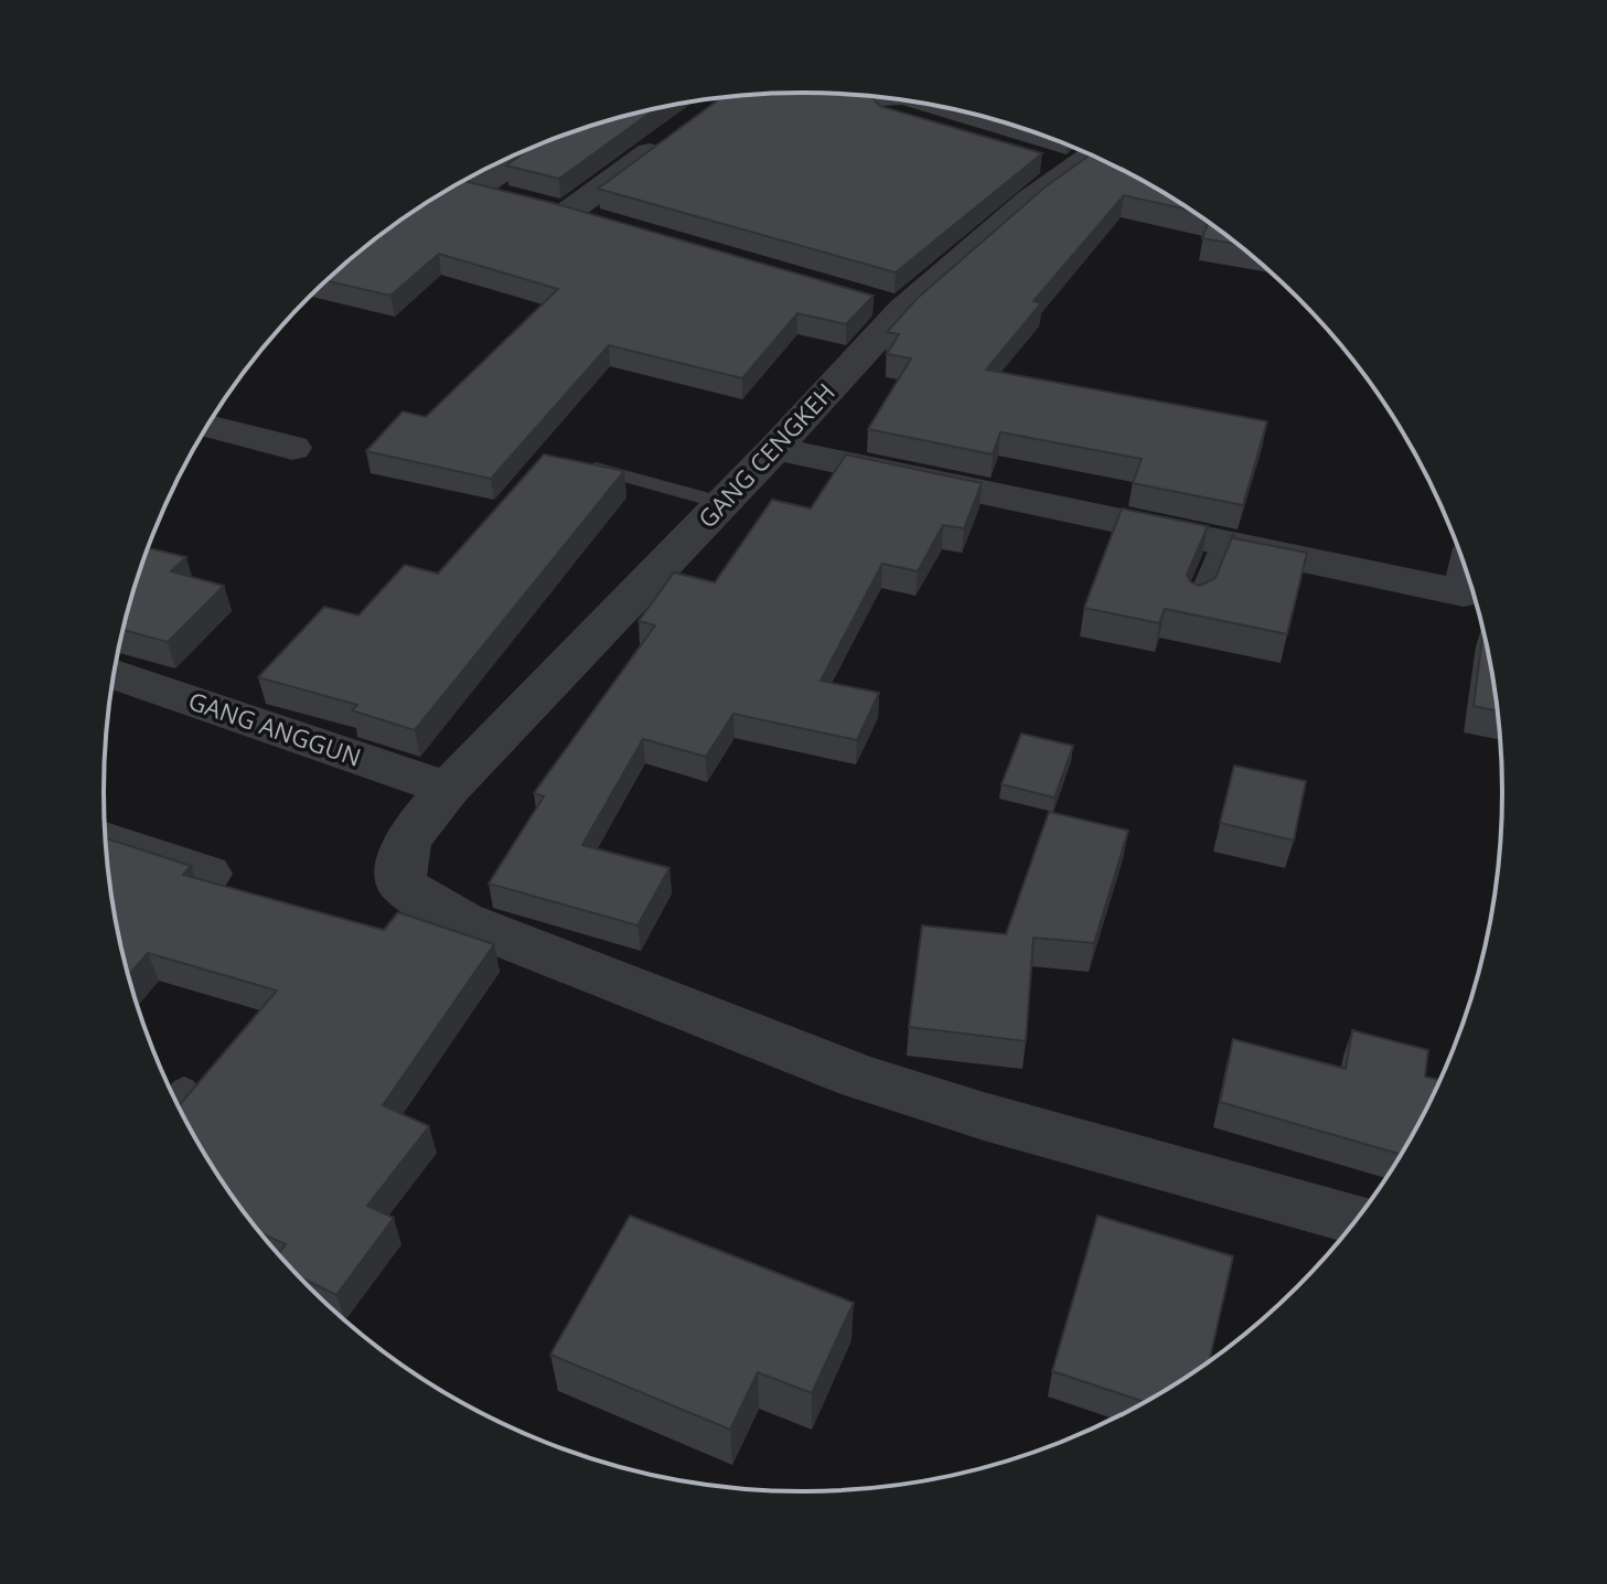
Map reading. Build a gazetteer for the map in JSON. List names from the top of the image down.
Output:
{
  "streets": {
    "street": ["GANG CENGKEH", "GANG ANGGUN"]
  },
  "crossings": [
    ["GANG CENGKEH", "GANG ANGGUN"]
  ]
}
